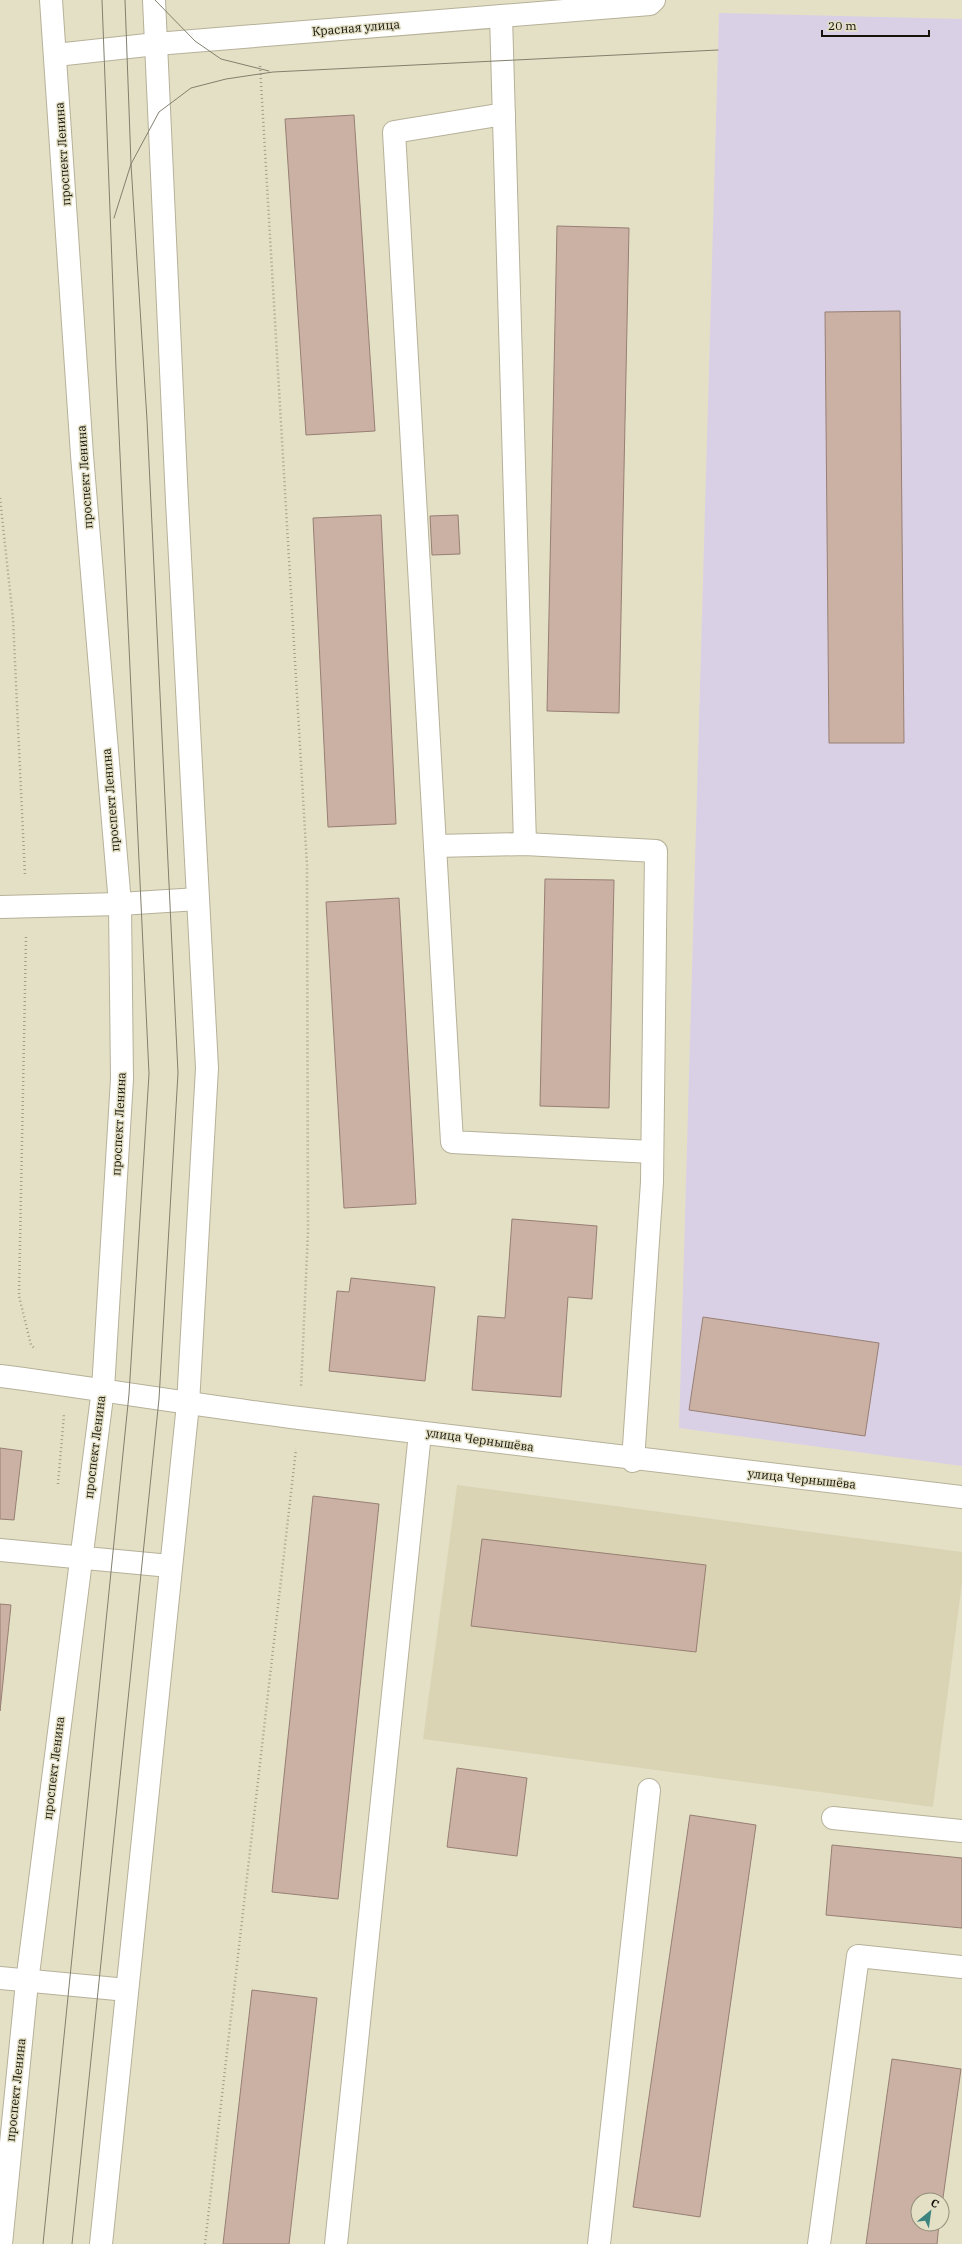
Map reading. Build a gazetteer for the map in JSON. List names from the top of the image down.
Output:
{
  "streets": {
    "main road": ["Красная улица", "проспект Ленина", "улица Чернышёва"]
  },
  "crossings": [
    ["Красная улица", "проспект Ленина"],
    ["проспект Ленина", "улица Чернышёва"]
  ],
  "scale_bar": "20 m",
  "north": "top right"
}
